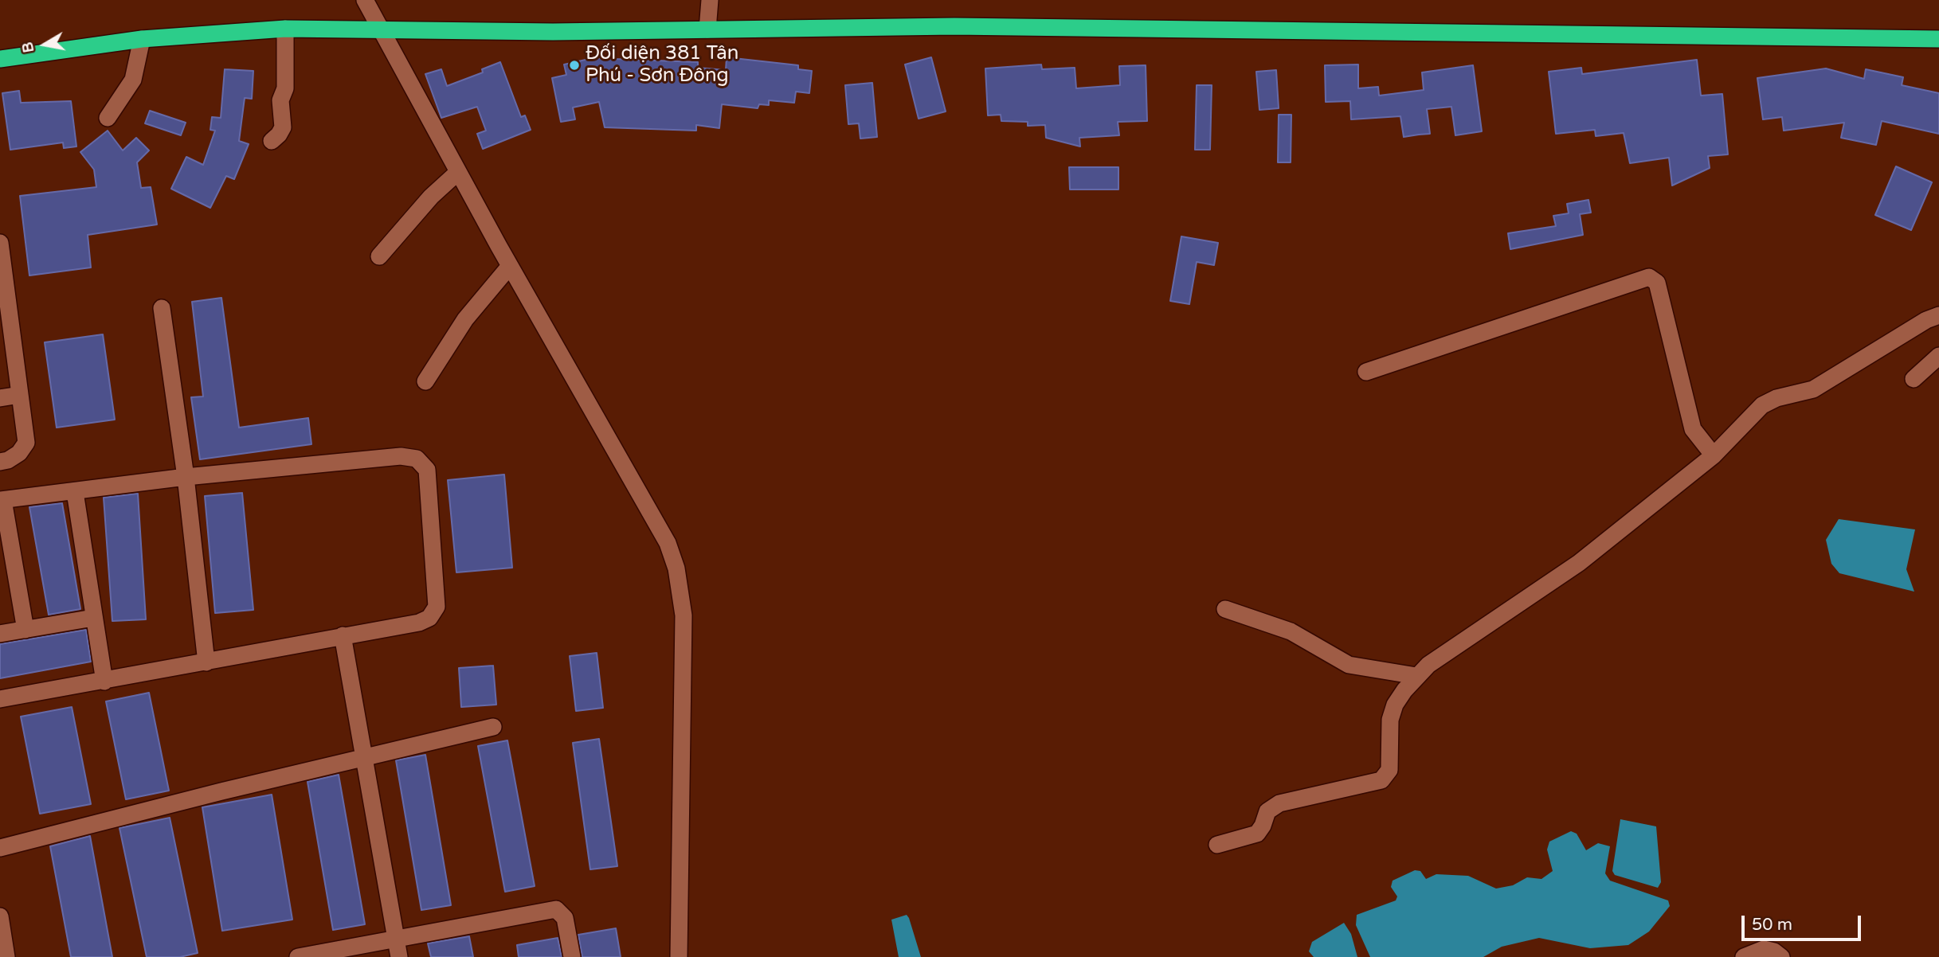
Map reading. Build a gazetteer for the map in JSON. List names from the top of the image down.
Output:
{
  "places": ["Đối diện 381 Tân Phú - Sơn Đông"],
  "scale_bar": "50 m",
  "north": "left"
}
